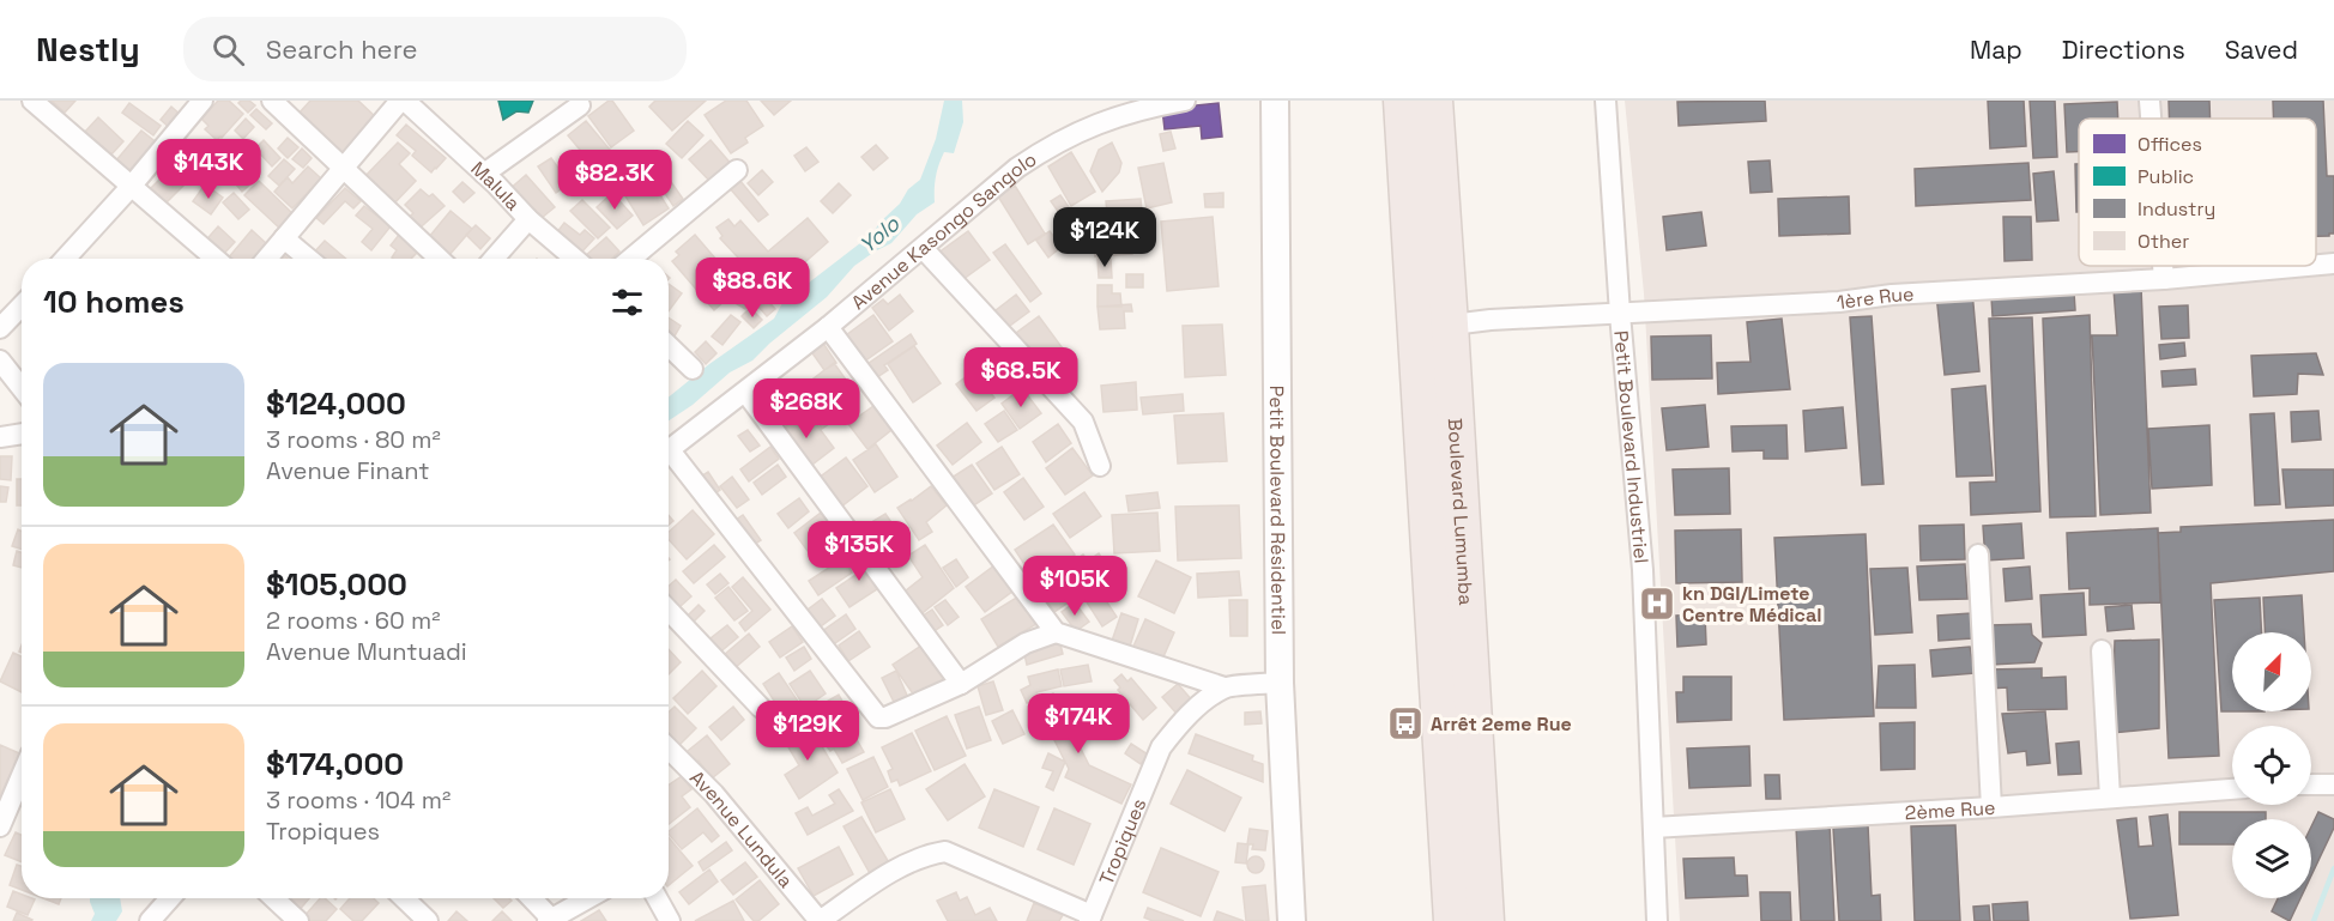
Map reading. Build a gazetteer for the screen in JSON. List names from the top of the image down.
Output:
{
  "streets": {
    "highway": ["Boulevard Lumumba"],
    "street": [
      "Malula",
      "Avenue Kasongo Sangolo",
      "1ère Rue",
      "Petit Boulevard Industriel",
      "Petit Boulevard Résidentiel",
      "2ème Rue",
      "Avenue Lundula",
      "Tropiques"
    ]
  },
  "crossings": [
    ["1ère Rue", "Petit Boulevard Industriel"],
    ["1ère Rue", "Boulevard Lumumba"],
    ["Petit Boulevard Industriel", "2ème Rue"]
  ],
  "water": ["Yolo"],
  "places": {
    "hospital": ["kn DGI/Limete Centre Médical"],
    "bus stop": ["Arrêt 2eme Rue"]
  },
  "legend": [
    "Offices",
    "Public",
    "Industry",
    "Other"
  ],
  "north": "top right",
  "page": {
    "header": "Nestly",
    "search": "Search here",
    "nav": ["Map", "Directions", "Saved"],
    "price": [
      "$143K",
      "$82.3K",
      "$124K",
      "$88.6K",
      "$68.5K",
      "$268K",
      "$135K",
      "$105K",
      "$174K",
      "$129K"
    ],
    "heading": "10 homes",
    "list": [
      {
        "name": "$124,000",
        "note": "3 rooms · 80 m² · Avenue Finant"
      },
      {
        "name": "$105,000",
        "note": "2 rooms · 60 m² · Avenue Muntuadi"
      },
      {
        "name": "$174,000",
        "note": "3 rooms · 104 m² · Tropiques"
      }
    ]
  }
}
